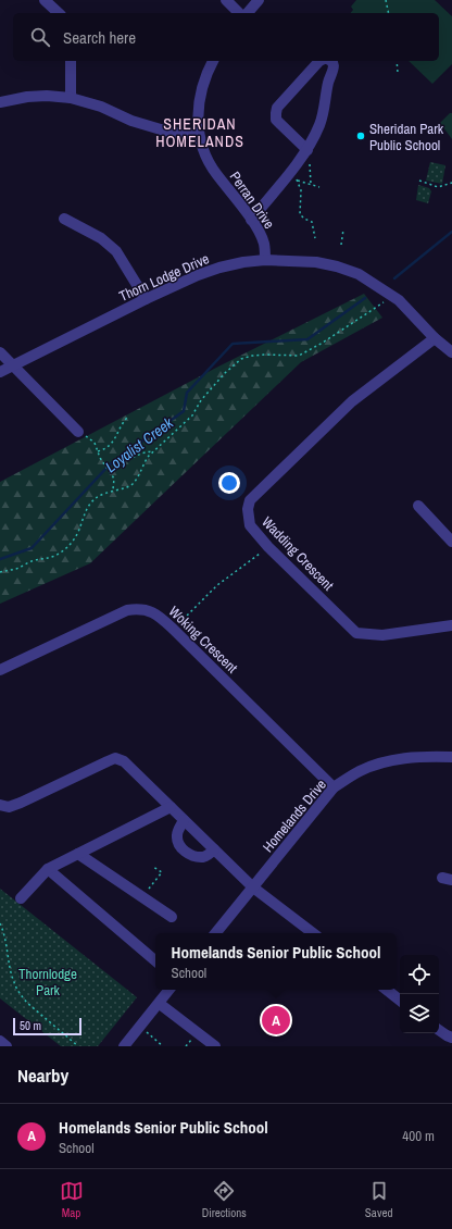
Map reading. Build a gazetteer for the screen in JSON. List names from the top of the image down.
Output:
{
  "streets": {
    "street": [
      "Perran Drive",
      "Thorn Lodge Drive",
      "Wadding Crescent",
      "Woking Crescent",
      "Homelands Drive"
    ]
  },
  "crossings": [
    ["Perran Drive", "Thorn Lodge Drive"],
    ["Thorn Lodge Drive", "Wadding Crescent"],
    ["Woking Crescent", "Homelands Drive"]
  ],
  "districts": ["SHERIDAN HOMELANDS"],
  "water": ["Loyalist Creek"],
  "parks": ["Thornlodge Park"],
  "places": ["Sheridan Park Public School"],
  "scale_bar": "50 m",
  "page": {
    "search": "Search here",
    "popup": ["Homelands Senior Public School", "School"],
    "pins": "A",
    "scale": "50 m",
    "heading": "Nearby",
    "list": [
      {
        "mark": "A",
        "name": "Homelands Senior Public School",
        "note": "School",
        "value": "400 m"
      }
    ],
    "nav": ["Map", "Directions", "Saved"]
  }
}
